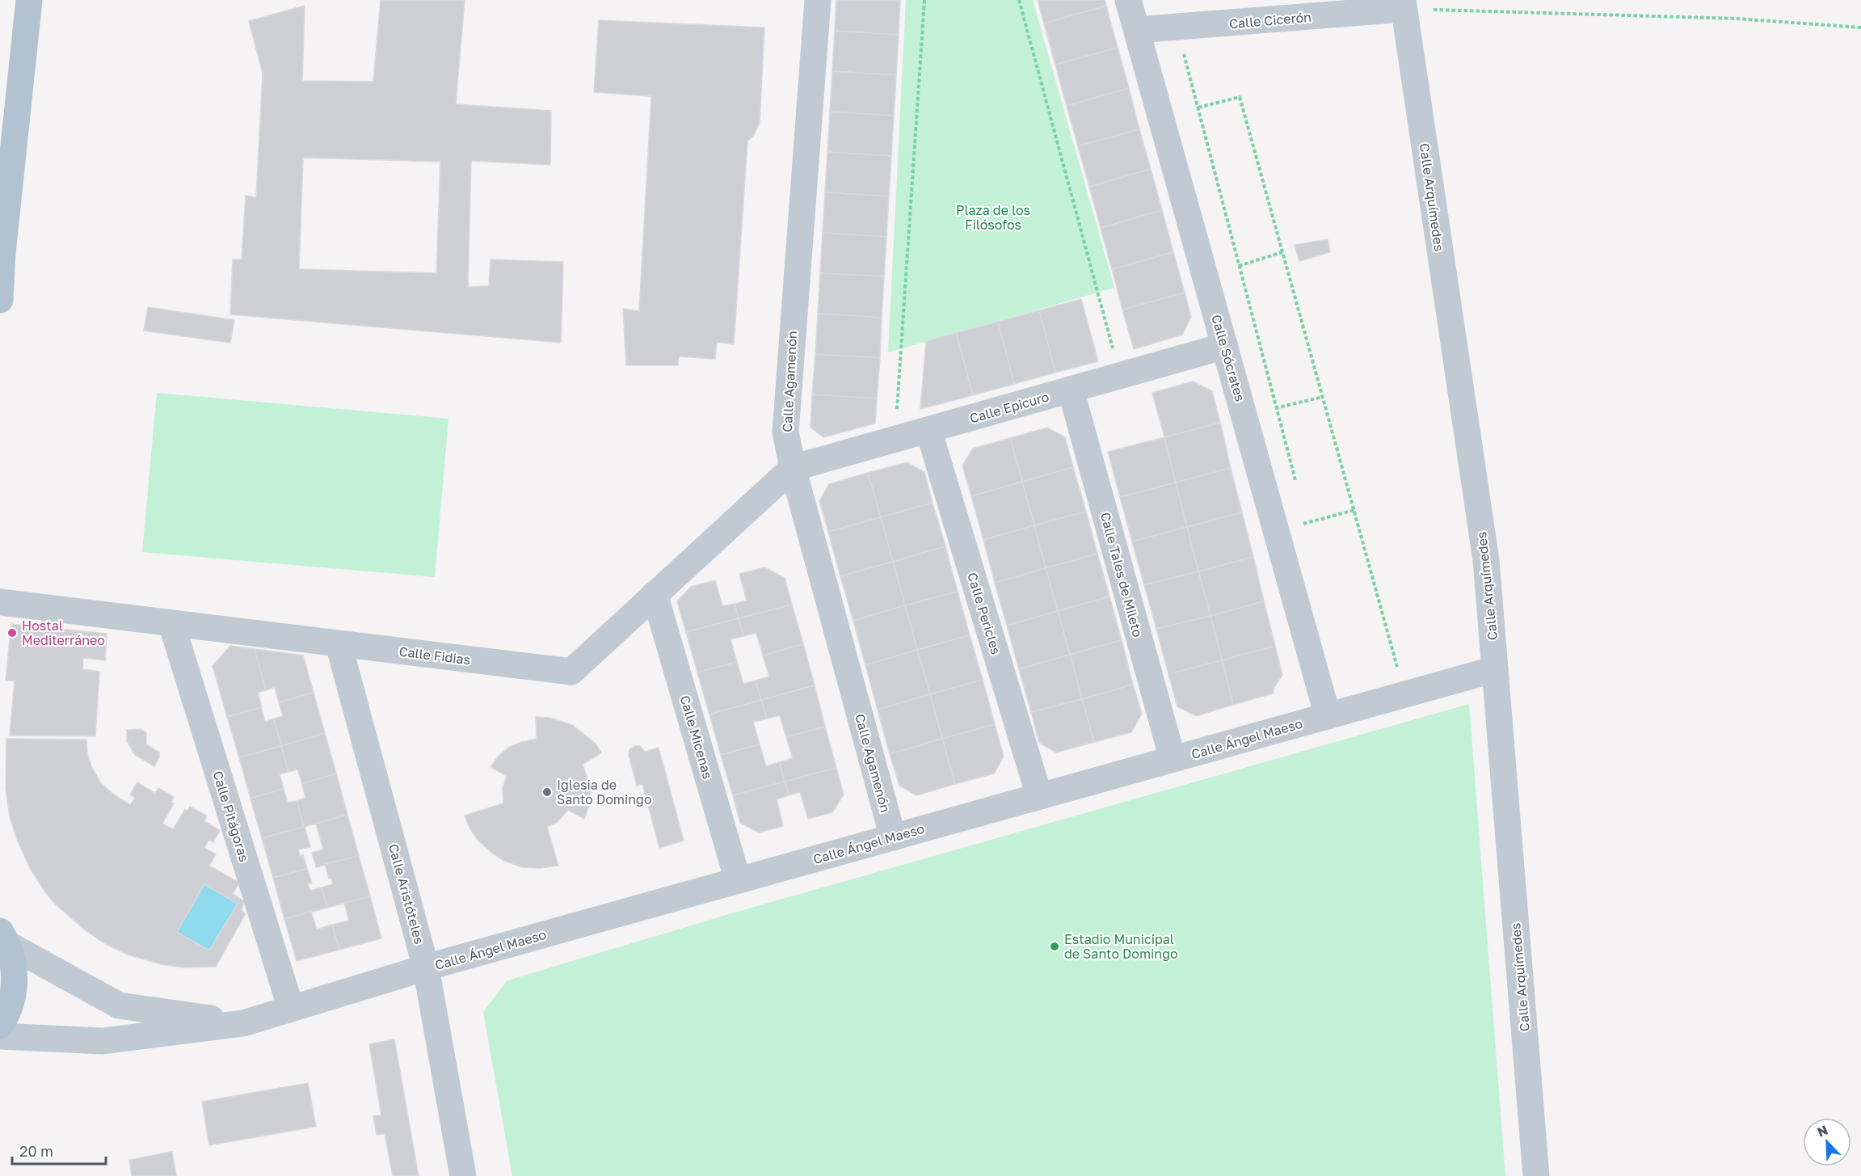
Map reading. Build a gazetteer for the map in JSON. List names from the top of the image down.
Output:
{
  "streets": {
    "street": [
      "Calle Cicerón",
      "Calle Arquímedes",
      "Calle Sócrates",
      "Calle Agamenón",
      "Calle Epicuro",
      "Calle Tales de Mileto",
      "Calle Pericles",
      "Calle Fidias",
      "Calle Micenas",
      "Calle Ángel Maeso",
      "Calle Pitágoras",
      "Calle Aristóteles"
    ]
  },
  "crossings": [
    ["Calle Cicerón", "Calle Arquímedes"],
    ["Calle Cicerón", "Calle Sócrates"],
    ["Calle Arquímedes", "Calle Ángel Maeso"],
    ["Calle Sócrates", "Calle Epicuro"],
    ["Calle Sócrates", "Calle Ángel Maeso"],
    ["Calle Agamenón", "Calle Epicuro"],
    ["Calle Agamenón", "Calle Fidias"],
    ["Calle Agamenón", "Calle Ángel Maeso"],
    ["Calle Epicuro", "Calle Tales de Mileto"],
    ["Calle Epicuro", "Calle Pericles"],
    ["Calle Epicuro", "Calle Fidias"],
    ["Calle Tales de Mileto", "Calle Ángel Maeso"],
    ["Calle Pericles", "Calle Ángel Maeso"],
    ["Calle Fidias", "Calle Micenas"],
    ["Calle Fidias", "Calle Pitágoras"],
    ["Calle Fidias", "Calle Aristóteles"],
    ["Calle Micenas", "Calle Ángel Maeso"],
    ["Calle Ángel Maeso", "Calle Pitágoras"],
    ["Calle Ángel Maeso", "Calle Aristóteles"]
  ],
  "parks": ["Plaza de los Filósofos"],
  "places": ["Hostal Mediterráneo", "Iglesia de Santo Domingo", "Estadio Municipal de Santo Domingo"],
  "scale_bar": "20 m",
  "north": "top left"
}
